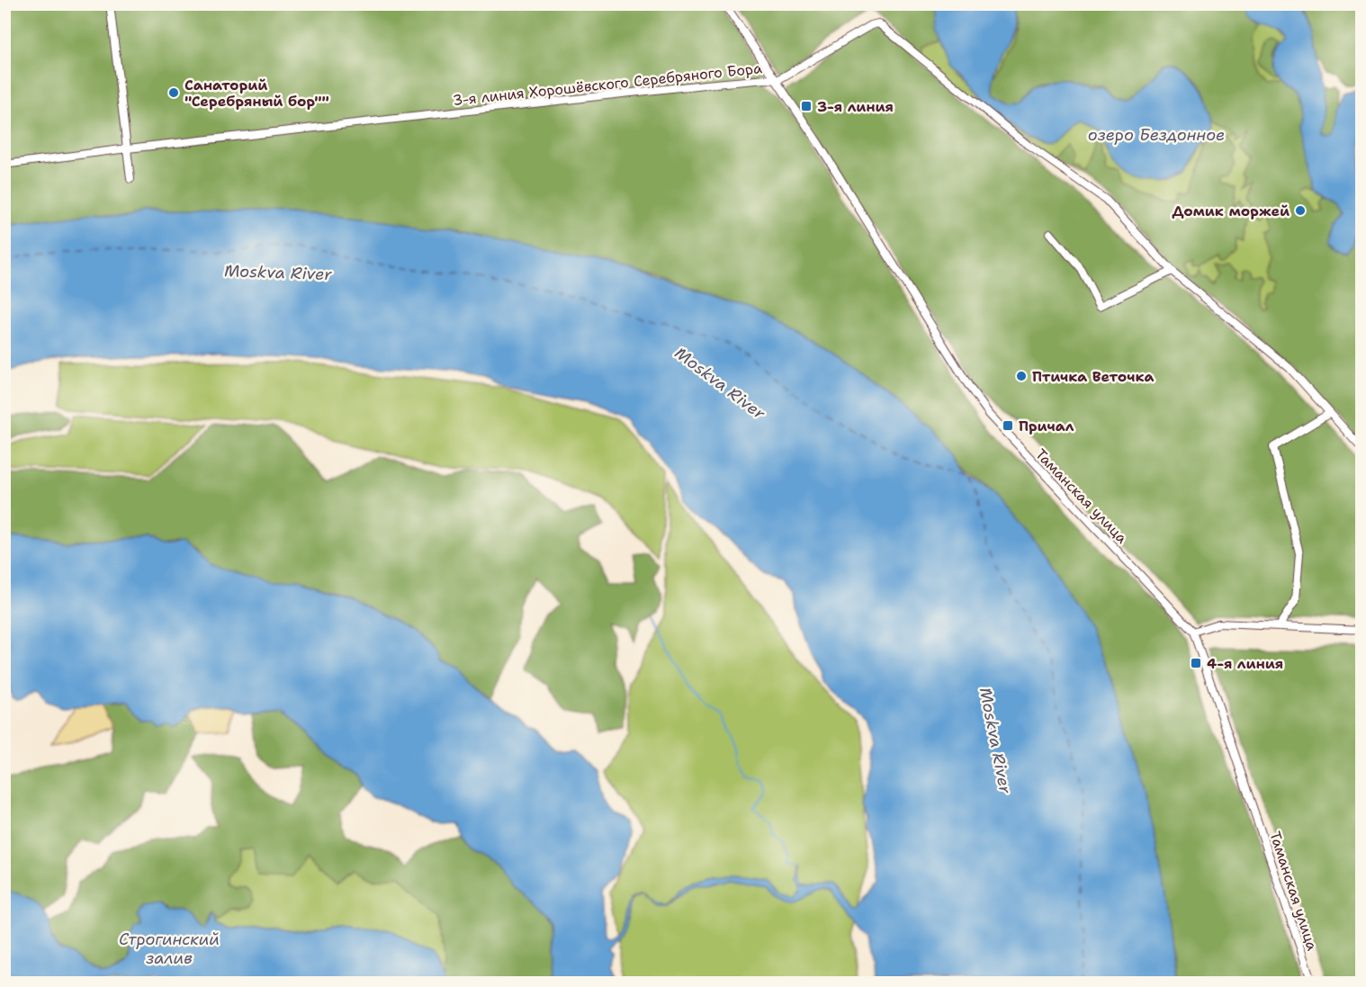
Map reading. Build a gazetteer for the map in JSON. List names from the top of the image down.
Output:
{
  "streets": {
    "street": ["3-я линия Хорошёвского Серебряного Бора", "Таманская улица"]
  },
  "crossings": [
    ["3-я линия Хорошёвского Серебряного Бора", "Таманская улица"]
  ],
  "water": ["озеро Бездонное", "Moskva River", "Строгинский залив"],
  "places": {
    "other": ["Санаторий \"Серебряный бор\"\"", "Домик моржей", "Птичка Веточка"],
    "transit": ["3-я линия", "Причал", "4-я линия"]
  }
}
